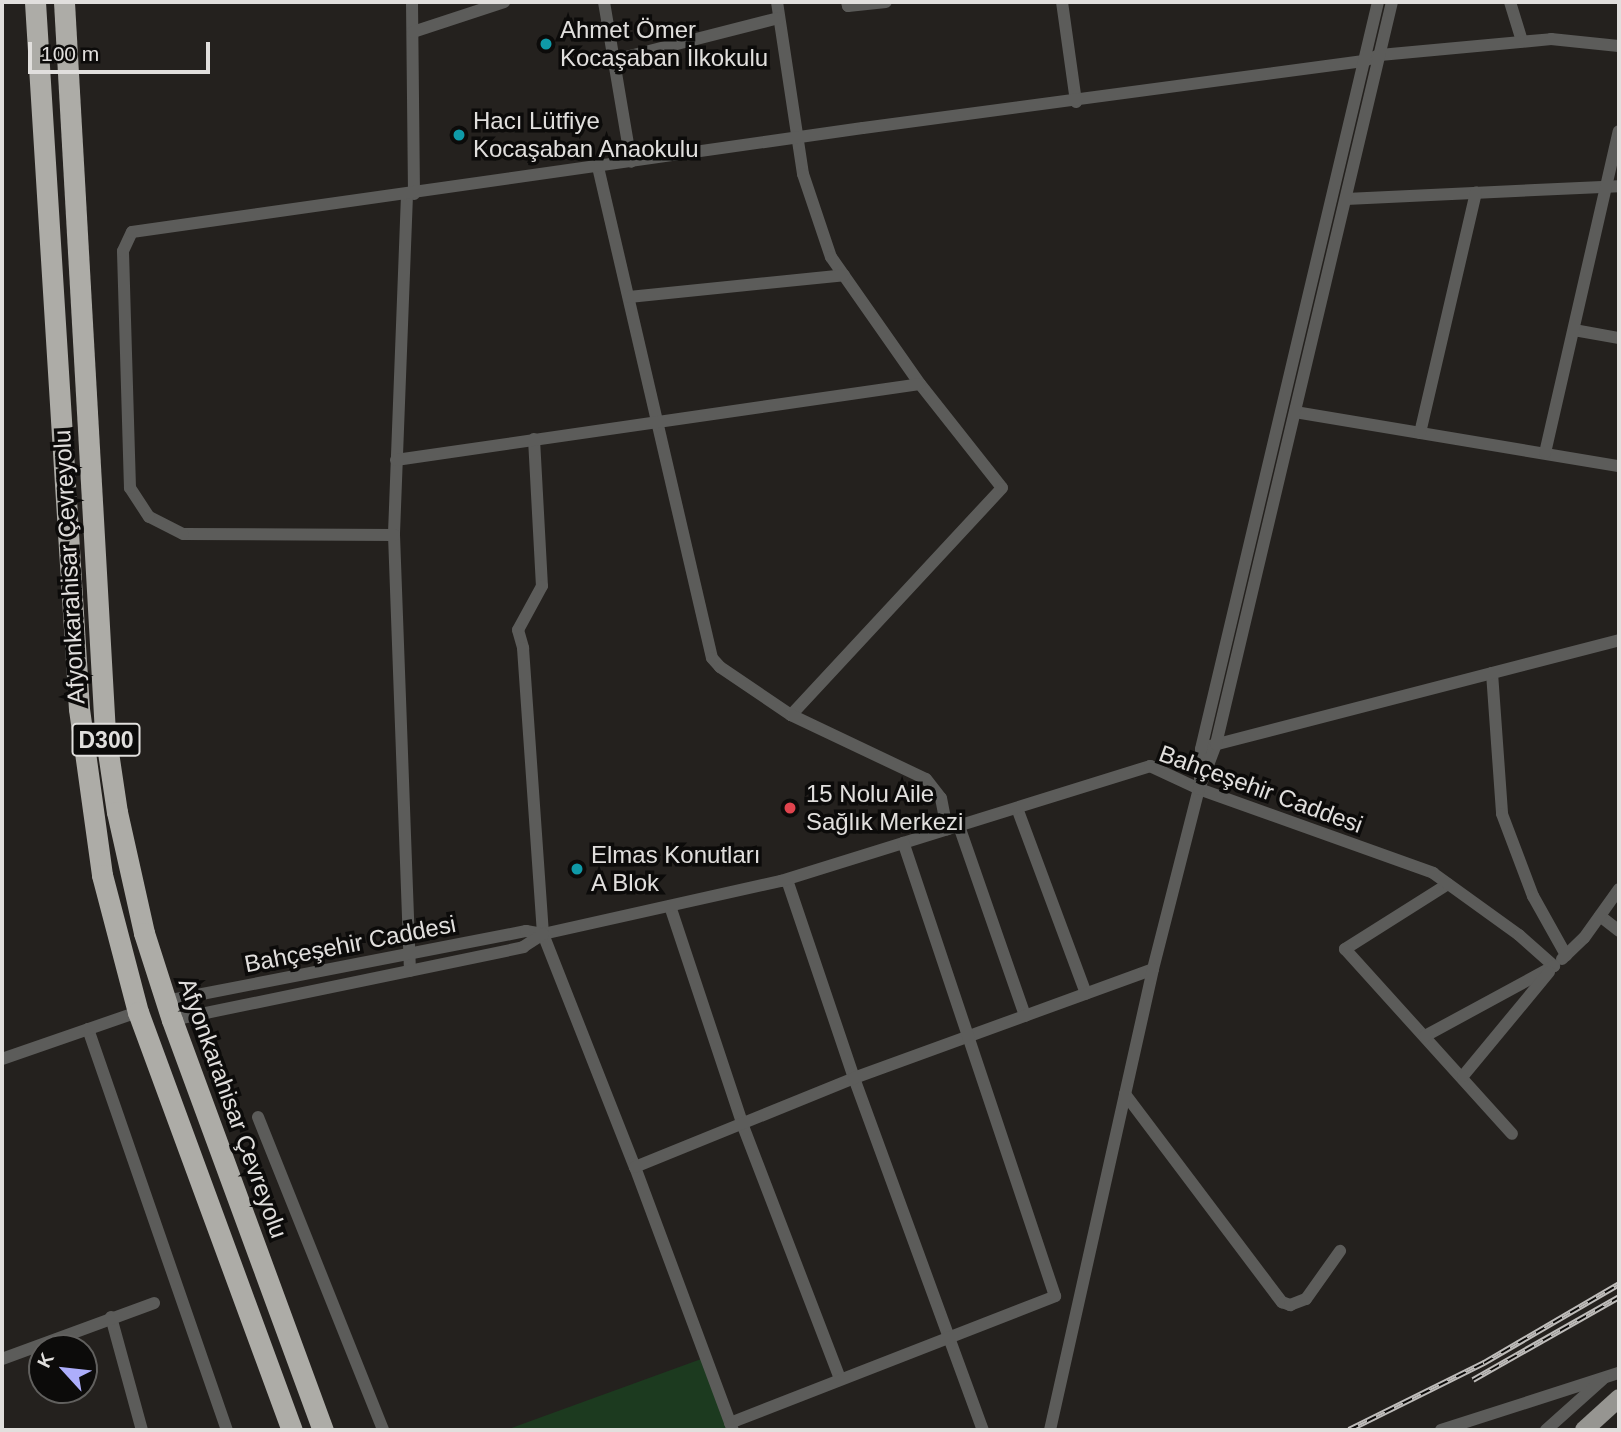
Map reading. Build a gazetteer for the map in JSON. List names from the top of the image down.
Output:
{
  "streets": {
    "highway": ["Afyonkarahisar Çevreyolu", "D300"],
    "street": ["Bahçeşehir Caddesi"]
  },
  "crossings": [
    ["Afyonkarahisar Çevreyolu", "Bahçeşehir Caddesi"]
  ],
  "places": [
    "Ahmet Ömer Kocaşaban İlkokulu",
    "Hacı Lütfiye Kocaşaban Anaokulu",
    "15 Nolu Aile Sağlık Merkezi",
    "Elmas Konutları A Blok"
  ],
  "scale_bar": "100 m",
  "north": "top left"
}
